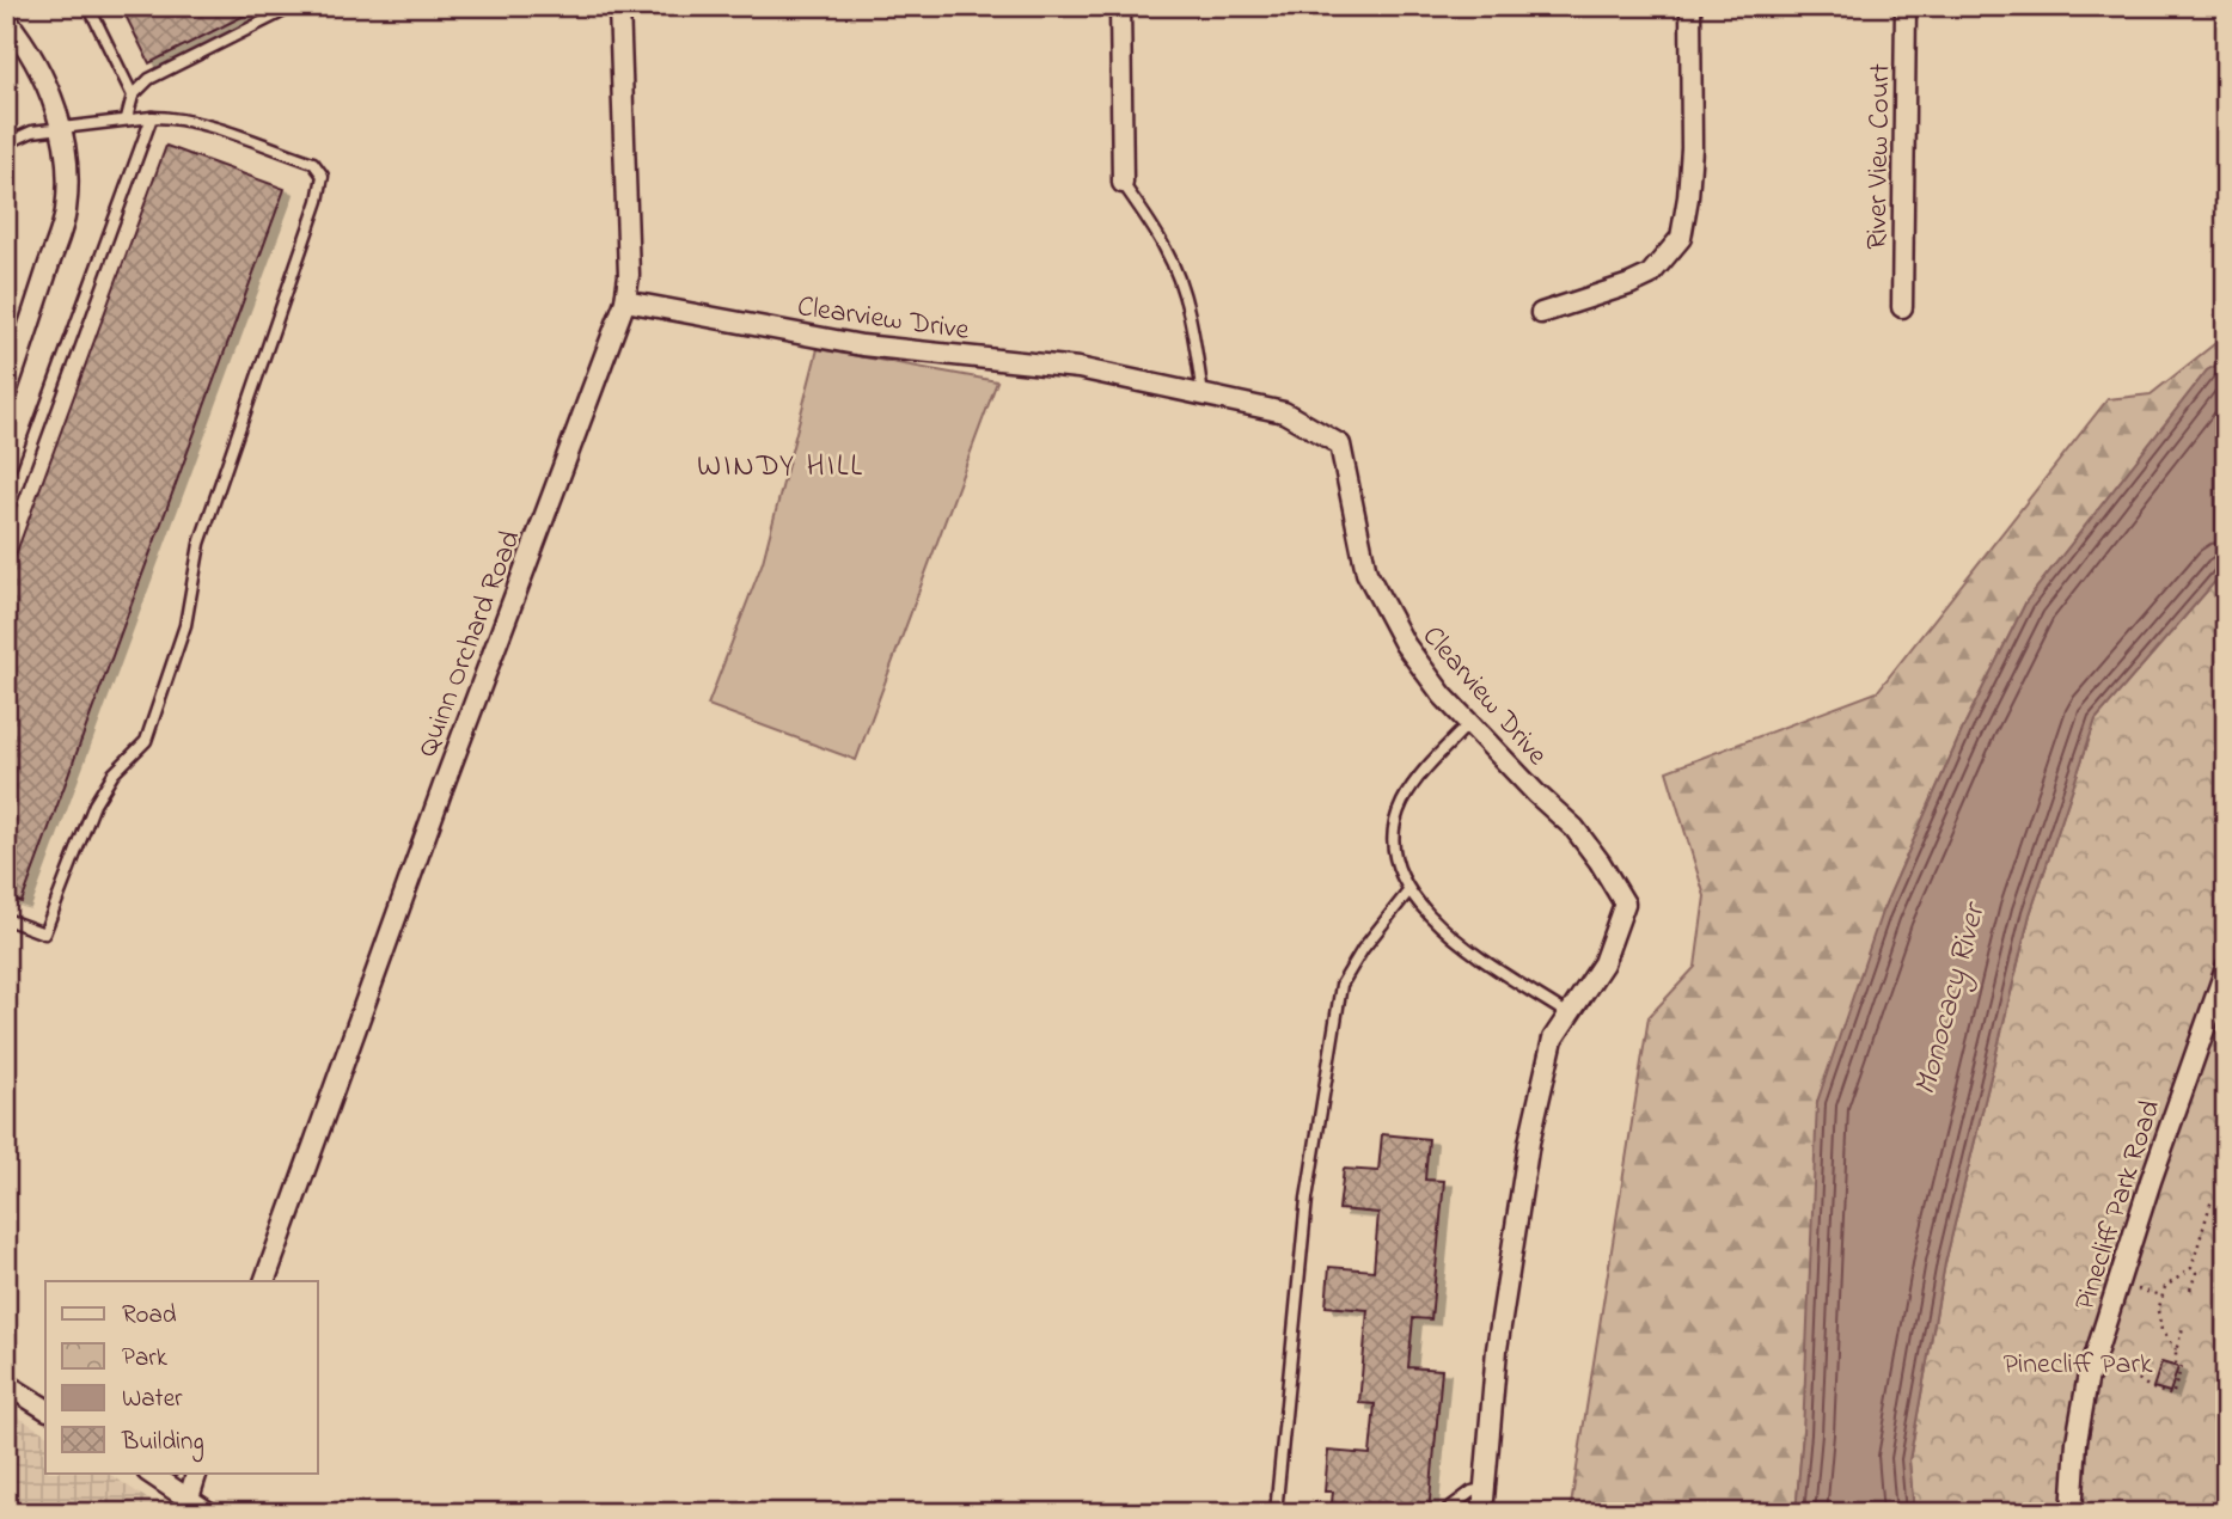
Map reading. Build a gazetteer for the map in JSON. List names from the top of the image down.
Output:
{
  "streets": {
    "street": [
      "River View Court",
      "Clearview Drive",
      "Quinn Orchard Road",
      "Pinecliff Park Road"
    ]
  },
  "crossings": [
    ["Clearview Drive", "Quinn Orchard Road"]
  ],
  "districts": ["WINDY HILL"],
  "water": ["Monocacy River"],
  "parks": ["Pinecliff Park"],
  "legend": [
    "Road",
    "Park",
    "Water",
    "Building"
  ]
}
